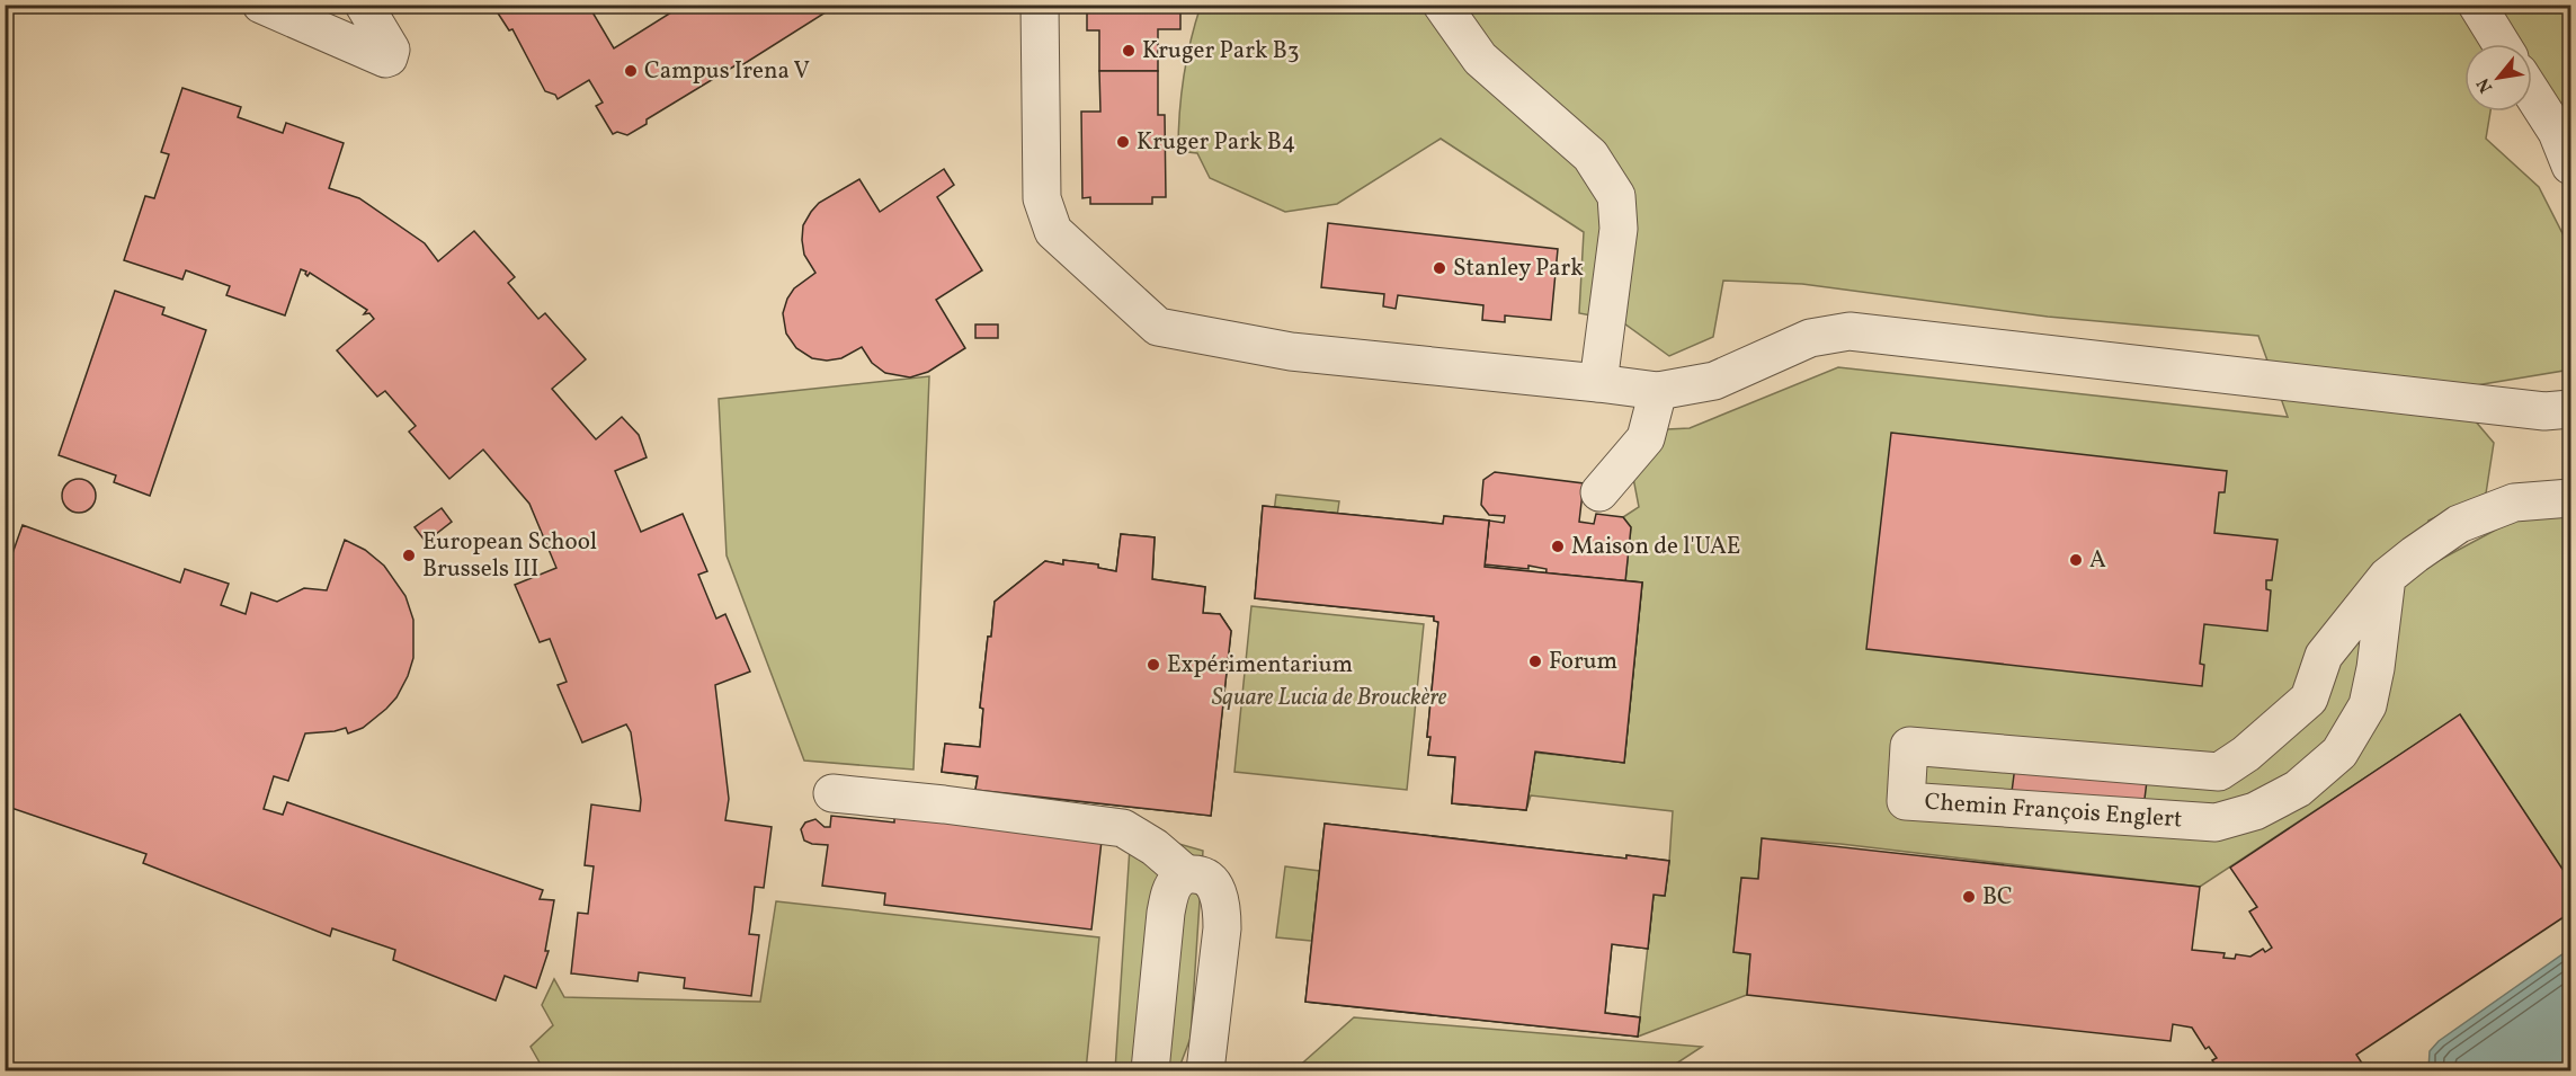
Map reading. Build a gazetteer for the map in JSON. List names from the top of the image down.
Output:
{
  "streets": {
    "street": ["Chemin François Englert"]
  },
  "parks": ["Square Lucia de Brouckère"],
  "places": [
    "Kruger Park B3",
    "Campus Irena V",
    "Kruger Park B4",
    "Stanley Park",
    "Maison de l'UAE",
    "European School Brussels III",
    "A",
    "Forum",
    "Expérimentarium",
    "BC"
  ],
  "north": "bottom left"
}
